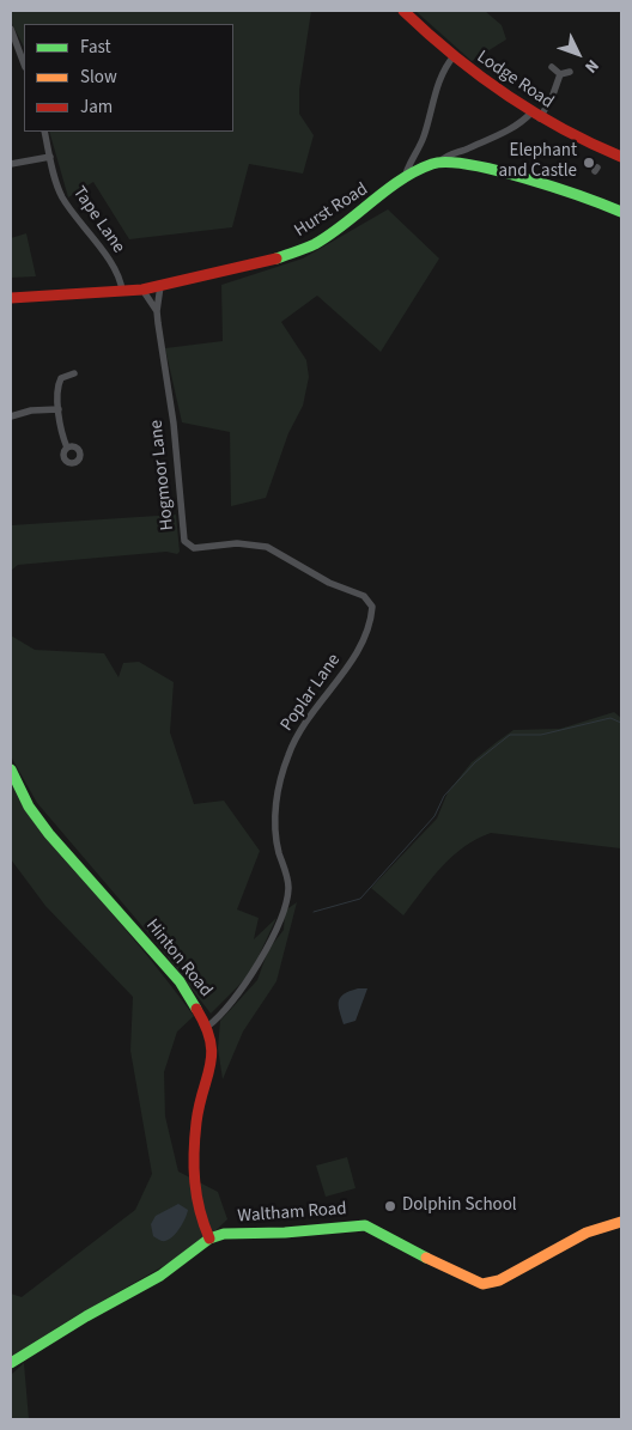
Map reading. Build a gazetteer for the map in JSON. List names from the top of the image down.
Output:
{
  "streets": {
    "main road": [
      "Lodge Road",
      "Hurst Road",
      "Hinton Road",
      "Waltham Road"
    ],
    "street": ["Tape Lane", "Hogmoor Lane", "Poplar Lane"]
  },
  "crossings": [
    ["Hurst Road", "Tape Lane"],
    ["Hurst Road", "Hogmoor Lane"],
    ["Hogmoor Lane", "Poplar Lane"],
    ["Poplar Lane", "Hinton Road"],
    ["Hinton Road", "Waltham Road"]
  ],
  "places": ["Elephant and Castle", "Dolphin School"],
  "legend": ["Fast", "Slow", "Jam"],
  "north": "bottom right"
}
